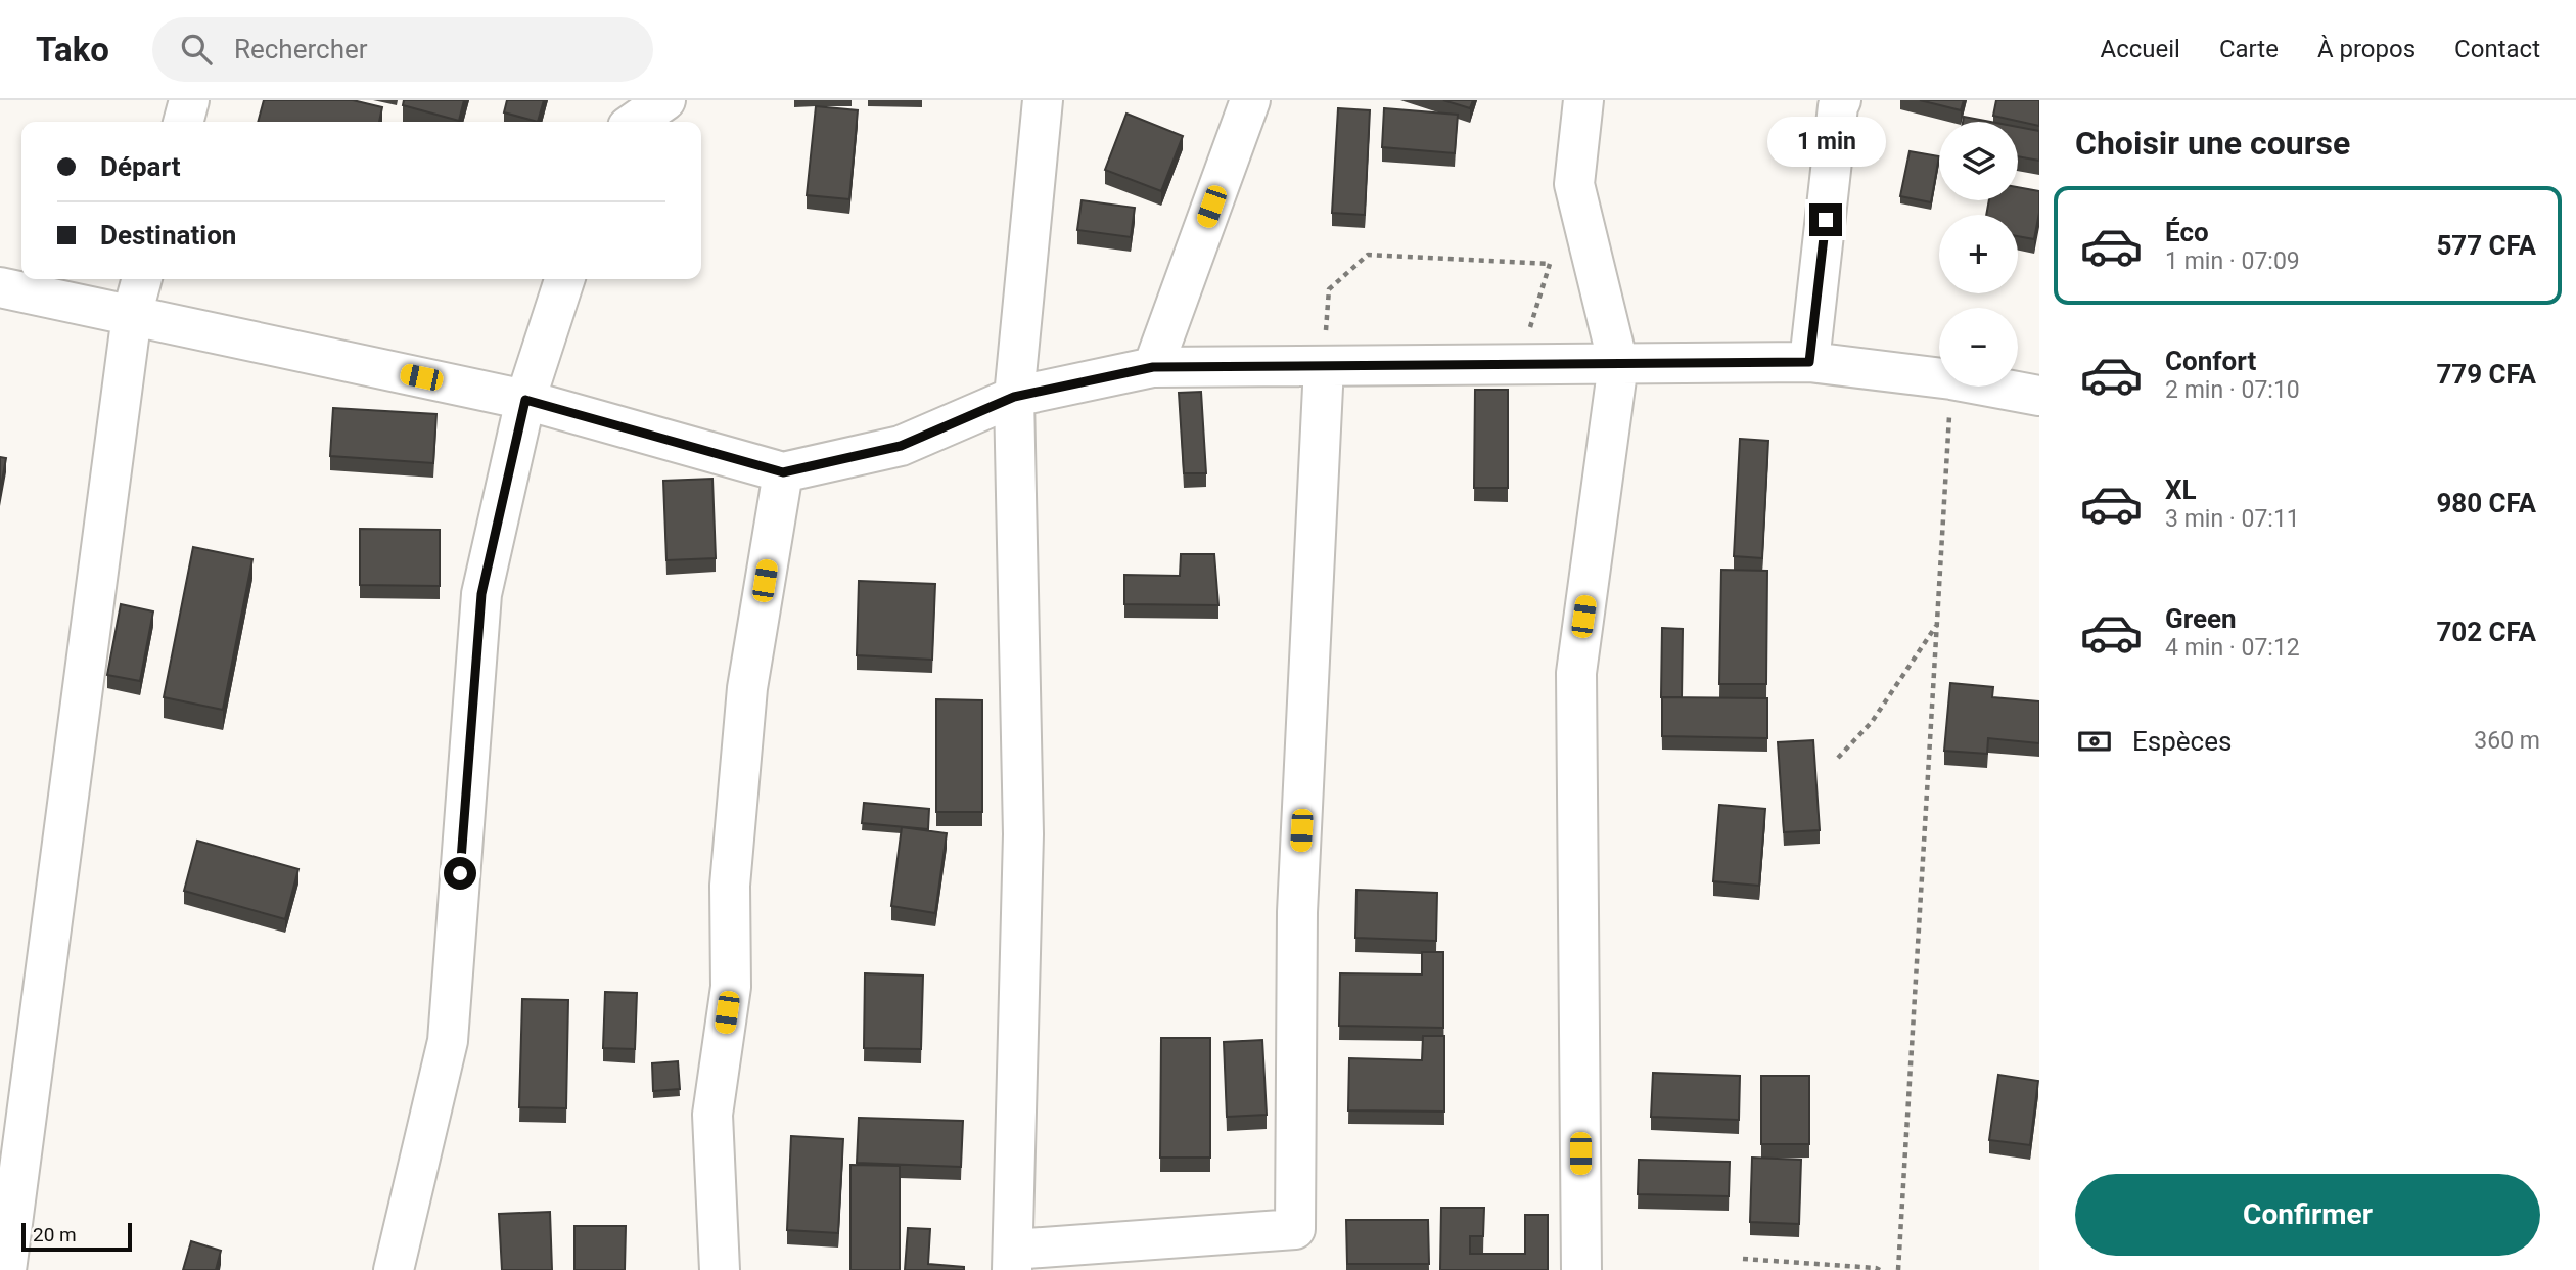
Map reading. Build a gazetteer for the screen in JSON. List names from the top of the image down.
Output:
{
  "scale_bar": "20 m",
  "page": {
    "header": "Tako",
    "search": "Rechercher",
    "nav": [
      "Accueil",
      "Carte",
      "À propos",
      "Contact"
    ],
    "heading": "Choisir une course",
    "bubble": "1 min",
    "map_buttons": ["+", "−"],
    "banner": ["Départ", "Destination"],
    "list": [
      {
        "name": "Éco",
        "note": "1 min · 07:09",
        "value": "577 CFA"
      },
      {
        "name": "Confort",
        "note": "2 min · 07:10",
        "value": "779 CFA"
      },
      {
        "name": "XL",
        "note": "3 min · 07:11",
        "value": "980 CFA"
      },
      {
        "name": "Green",
        "note": "4 min · 07:12",
        "value": "702 CFA"
      }
    ],
    "pay": ["Espèces", "360 m"],
    "buttons": "Confirmer",
    "scale": "20 m"
  }
}
